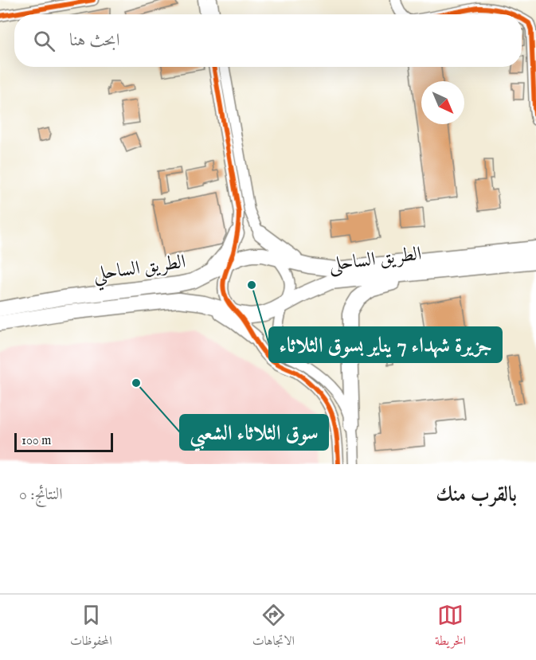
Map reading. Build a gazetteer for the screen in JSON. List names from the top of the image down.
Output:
{
  "streets": {
    "highway": ["الطريق الساحلى", "الطريق الساحلي"]
  },
  "crossings": [
    ["الطريق الساحلى", "الطريق الساحلي"]
  ],
  "places": ["جزيرة شهداء 7 يناير بسوق الثلاثاء", "سوق الثلاثاء الشعبي"],
  "scale_bar": "100 m",
  "north": "bottom right",
  "page": {
    "search": "ابحث هنا",
    "scale": "100 m",
    "heading": ["بالقرب منك", "النتائج: 0"],
    "nav": ["الخريطة", "الاتجاهات", "المحفوظات"]
  }
}
